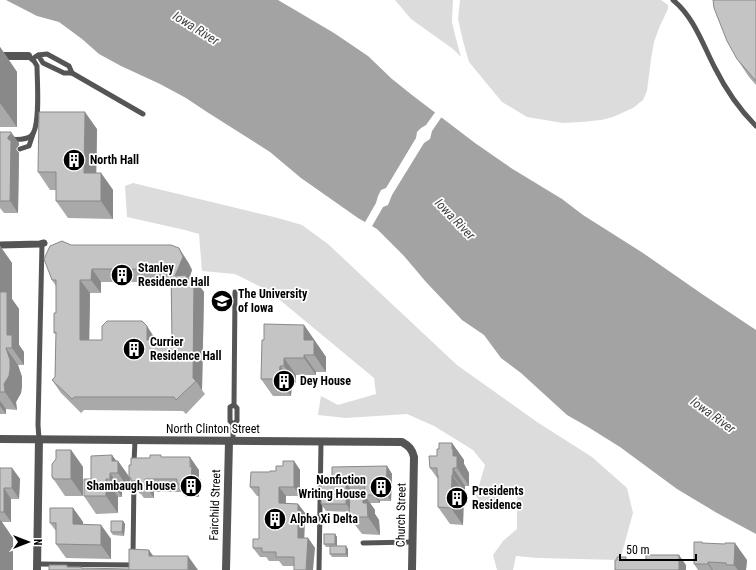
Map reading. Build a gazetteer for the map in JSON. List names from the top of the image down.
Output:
{
  "streets": {
    "street": ["North Clinton Street", "Fairchild Street", "Church Street"]
  },
  "crossings": [
    ["North Clinton Street", "Fairchild Street"],
    ["North Clinton Street", "Church Street"]
  ],
  "water": ["Iowa River"],
  "places": {
    "building": [
      "North Hall",
      "Stanley Residence Hall",
      "Currier Residence Hall",
      "Dey House",
      "Shambaugh House",
      "Nonfiction Writing House",
      "Presidents Residence",
      "Alpha Xi Delta"
    ],
    "school or university": ["The University of Iowa"]
  },
  "scale_bar": "50 m",
  "north": "right"
}
